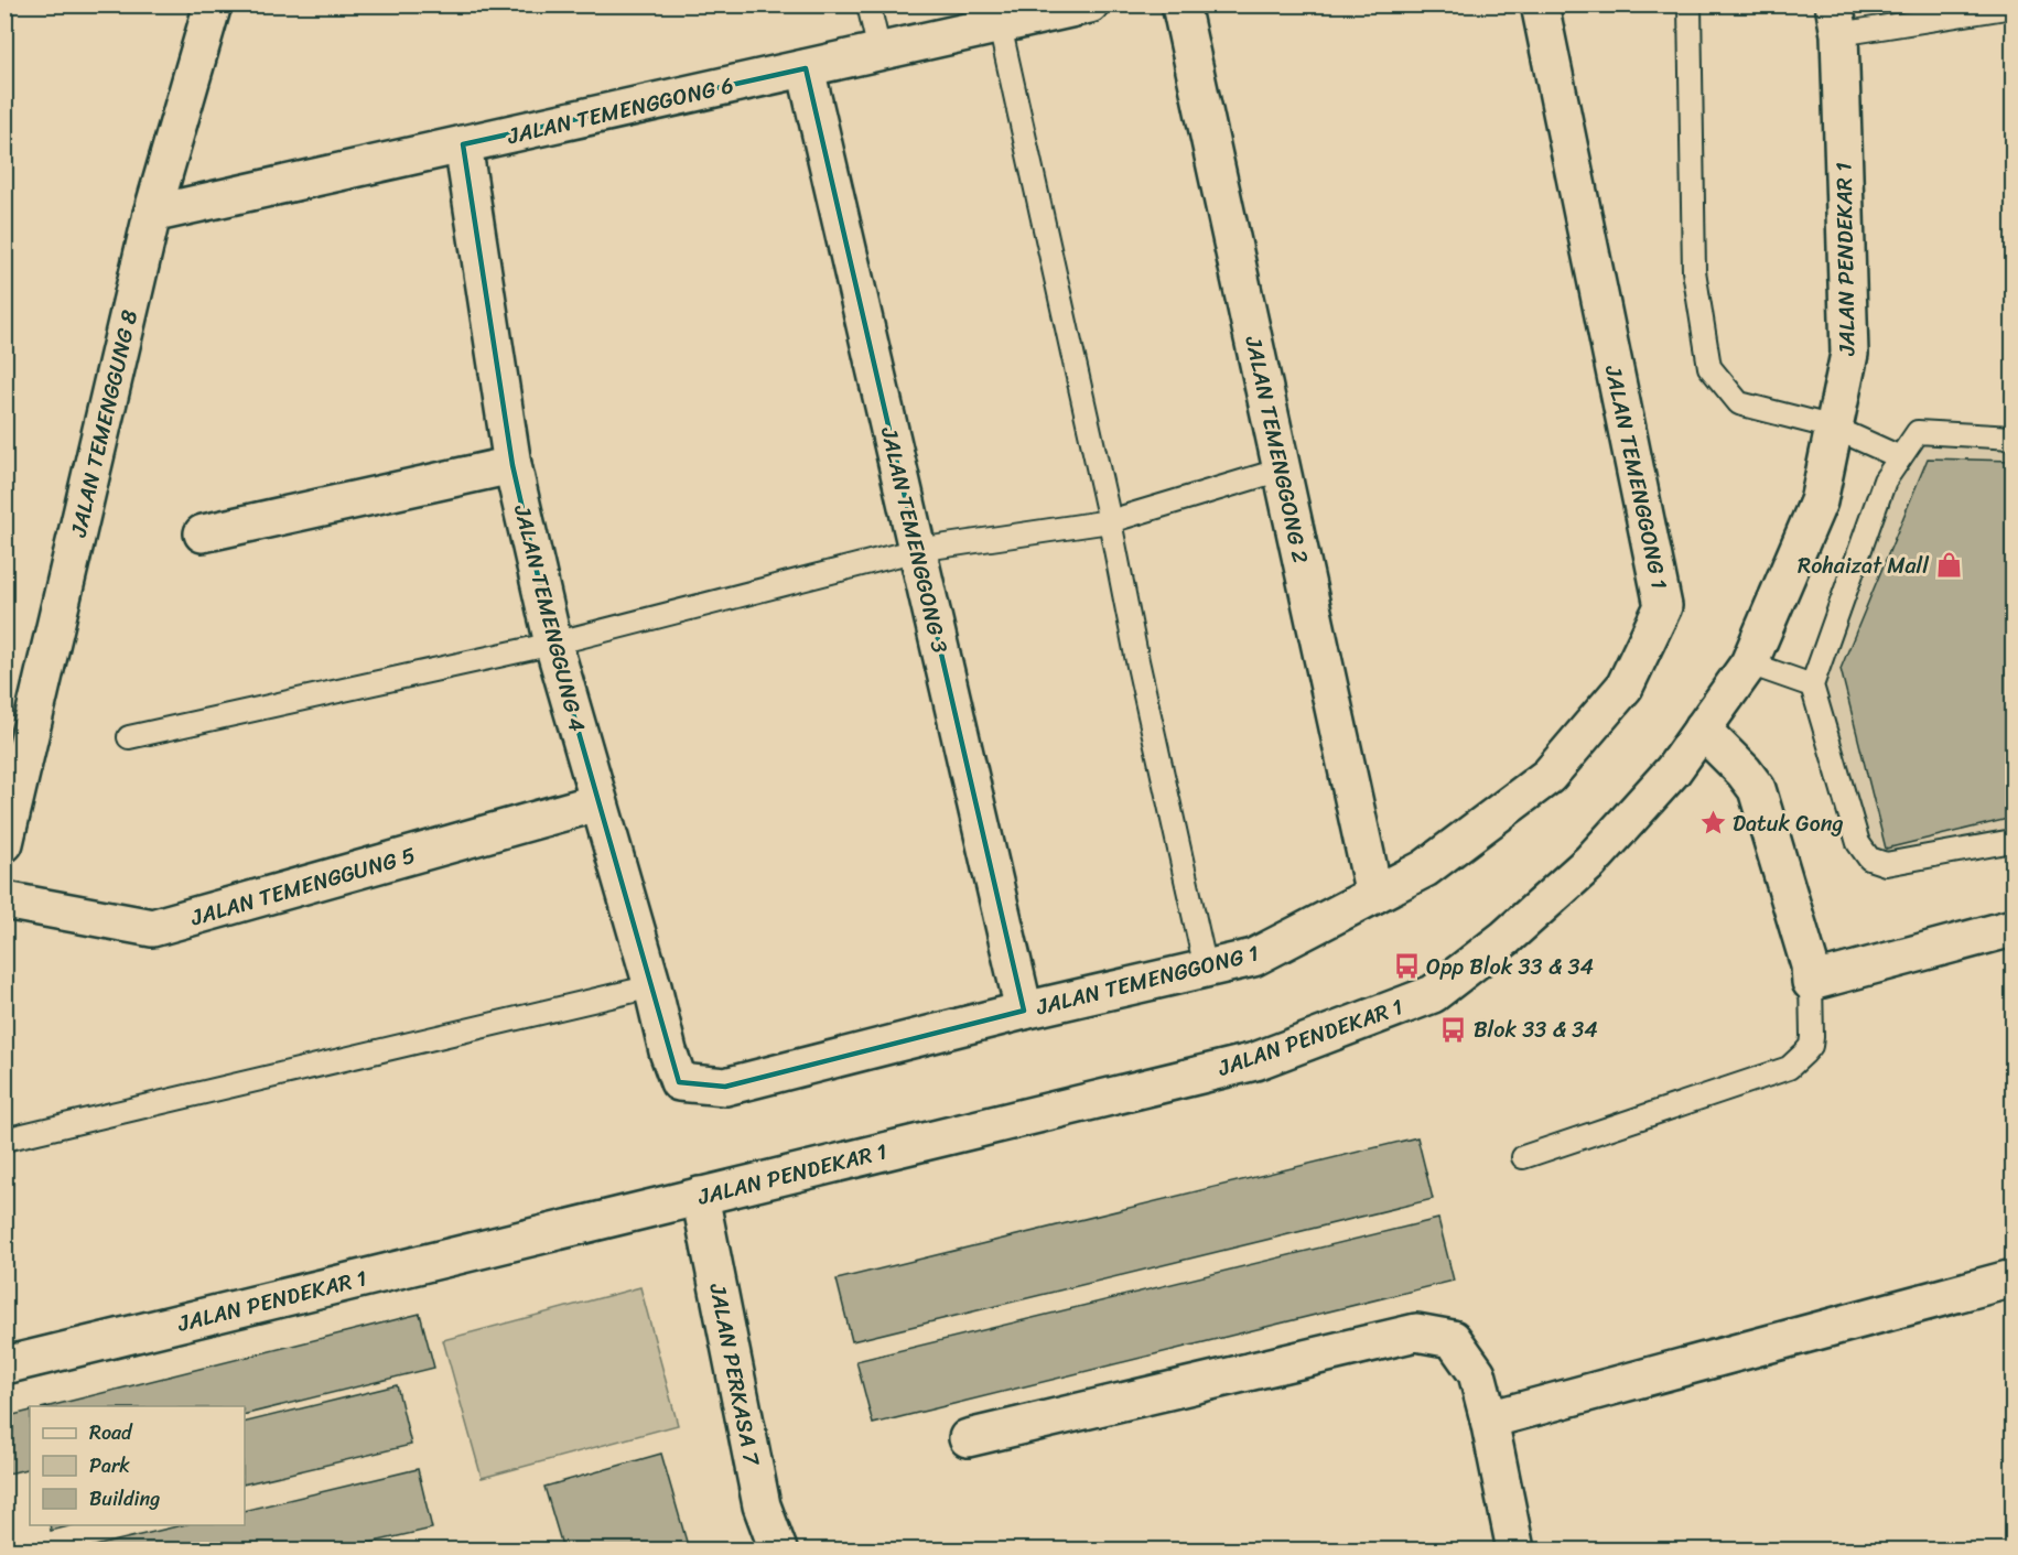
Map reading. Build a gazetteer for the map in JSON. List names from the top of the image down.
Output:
{
  "streets": {
    "street": [
      "JALAN TEMENGGONG 6",
      "JALAN PENDEKAR 1",
      "JALAN TEMENGGUNG 8",
      "JALAN TEMENGGONG 2",
      "JALAN TEMENGGONG 1",
      "JALAN TEMENGGONG 3",
      "JALAN TEMENGGUNG 4",
      "JALAN TEMENGGUNG 5",
      "JALAN PERKASA 7"
    ]
  },
  "crossings": [
    ["JALAN TEMENGGONG 6", "JALAN TEMENGGUNG 8"],
    ["JALAN TEMENGGONG 6", "JALAN TEMENGGONG 3"],
    ["JALAN TEMENGGONG 6", "JALAN TEMENGGUNG 4"],
    ["JALAN PENDEKAR 1", "JALAN PERKASA 7"],
    ["JALAN TEMENGGONG 2", "JALAN TEMENGGONG 1"],
    ["JALAN TEMENGGONG 1", "JALAN TEMENGGONG 3"],
    ["JALAN TEMENGGONG 1", "JALAN TEMENGGUNG 4"],
    ["JALAN TEMENGGUNG 4", "JALAN TEMENGGUNG 5"]
  ],
  "places": {
    "shop": ["Rohaizat Mall"],
    "place": ["Datuk Gong"],
    "bus stop": ["Opp Blok 33 & 34", "Blok 33 & 34"]
  },
  "legend": ["Road", "Park", "Building"]
}
